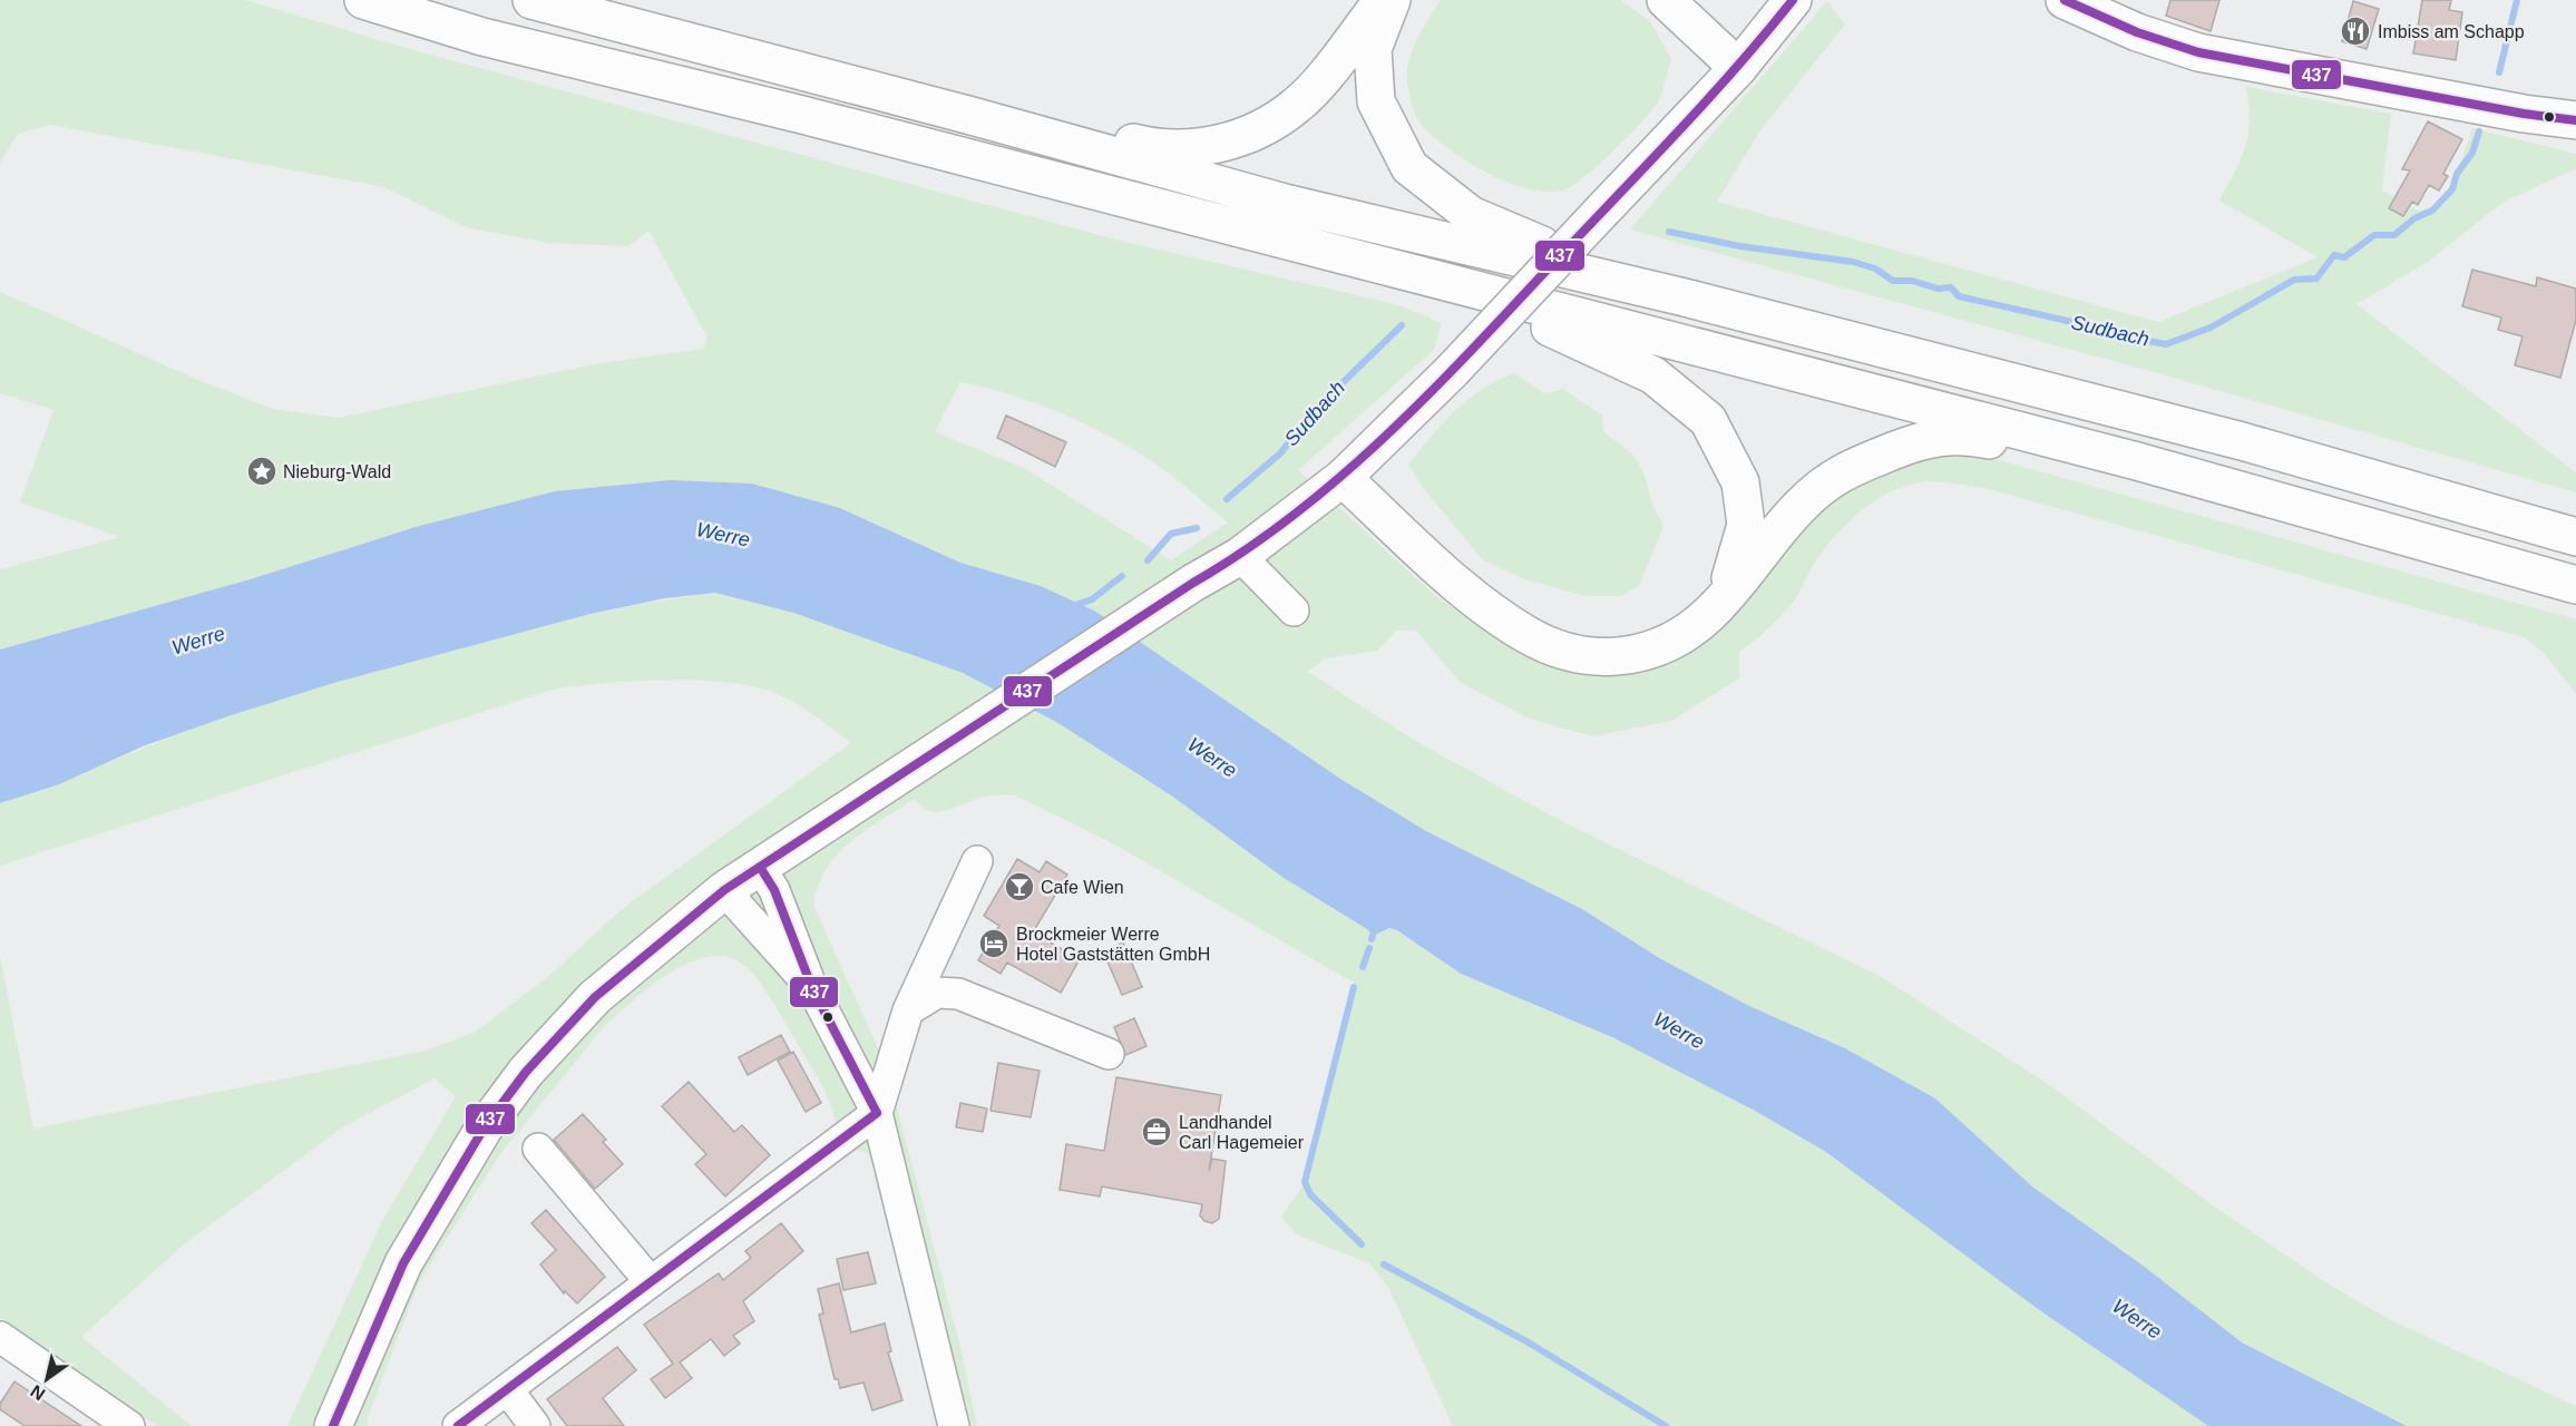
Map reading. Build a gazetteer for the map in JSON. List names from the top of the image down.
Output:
{
  "water": ["Sudbach", "Werre"],
  "places": {
    "restaurant": ["Imbiss am Schapp"],
    "place": ["Nieburg-Wald"],
    "bar": ["Cafe Wien"],
    "hotel": ["Brockmeier Werre Hotel Gaststätten GmbH"],
    "office": ["Landhandel Carl Hagemeier"]
  },
  "lines": ["transit line 437"],
  "north": "bottom left"
}
